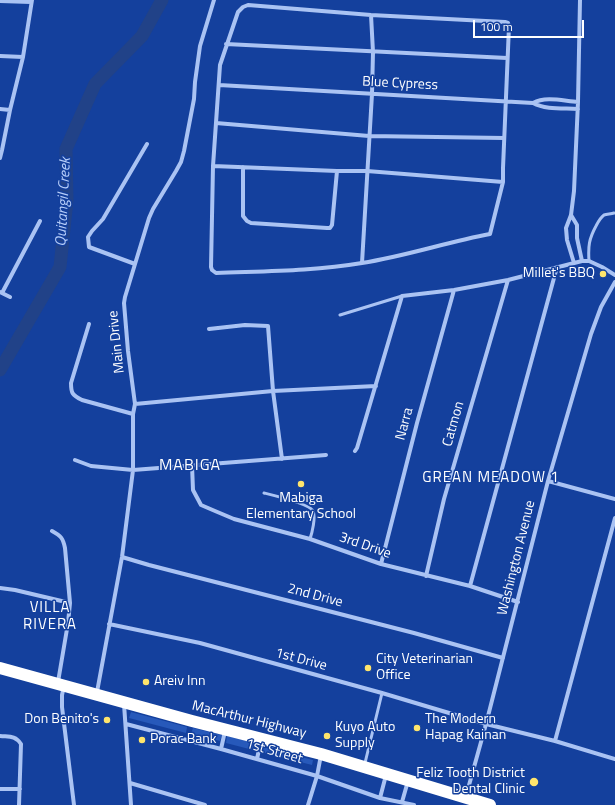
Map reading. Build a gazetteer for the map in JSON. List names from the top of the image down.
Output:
{
  "streets": {
    "highway": ["MacArthur Highway"],
    "street": [
      "Blue Cypress",
      "Main Drive",
      "Narra",
      "Catmon",
      "3rd Drive",
      "Washington Avenue",
      "2nd Drive",
      "1st Drive",
      "1st Street"
    ]
  },
  "crossings": [
    ["Main Drive", "2nd Drive"],
    ["Main Drive", "1st Drive"],
    ["Main Drive", "MacArthur Highway"],
    ["Narra", "3rd Drive"],
    ["Catmon", "3rd Drive"],
    ["3rd Drive", "Washington Avenue"],
    ["Washington Avenue", "2nd Drive"],
    ["Washington Avenue", "1st Drive"],
    ["Washington Avenue", "MacArthur Highway"]
  ],
  "districts": ["MABIGA", "GREAN MEADOW 1", "VILLA RIVERA"],
  "water": ["Quitangil Creek"],
  "places": [
    "Millet's BBQ",
    "Mabiga Elementary School",
    "City Veterinarian Office",
    "Areiv Inn",
    "Don Benito's",
    "The Modern Hapag Kainan",
    "Kuyo Auto Supply",
    "Porac Bank",
    "Feliz Tooth District Dental Clinic"
  ],
  "scale_bar": "100 m"
}
